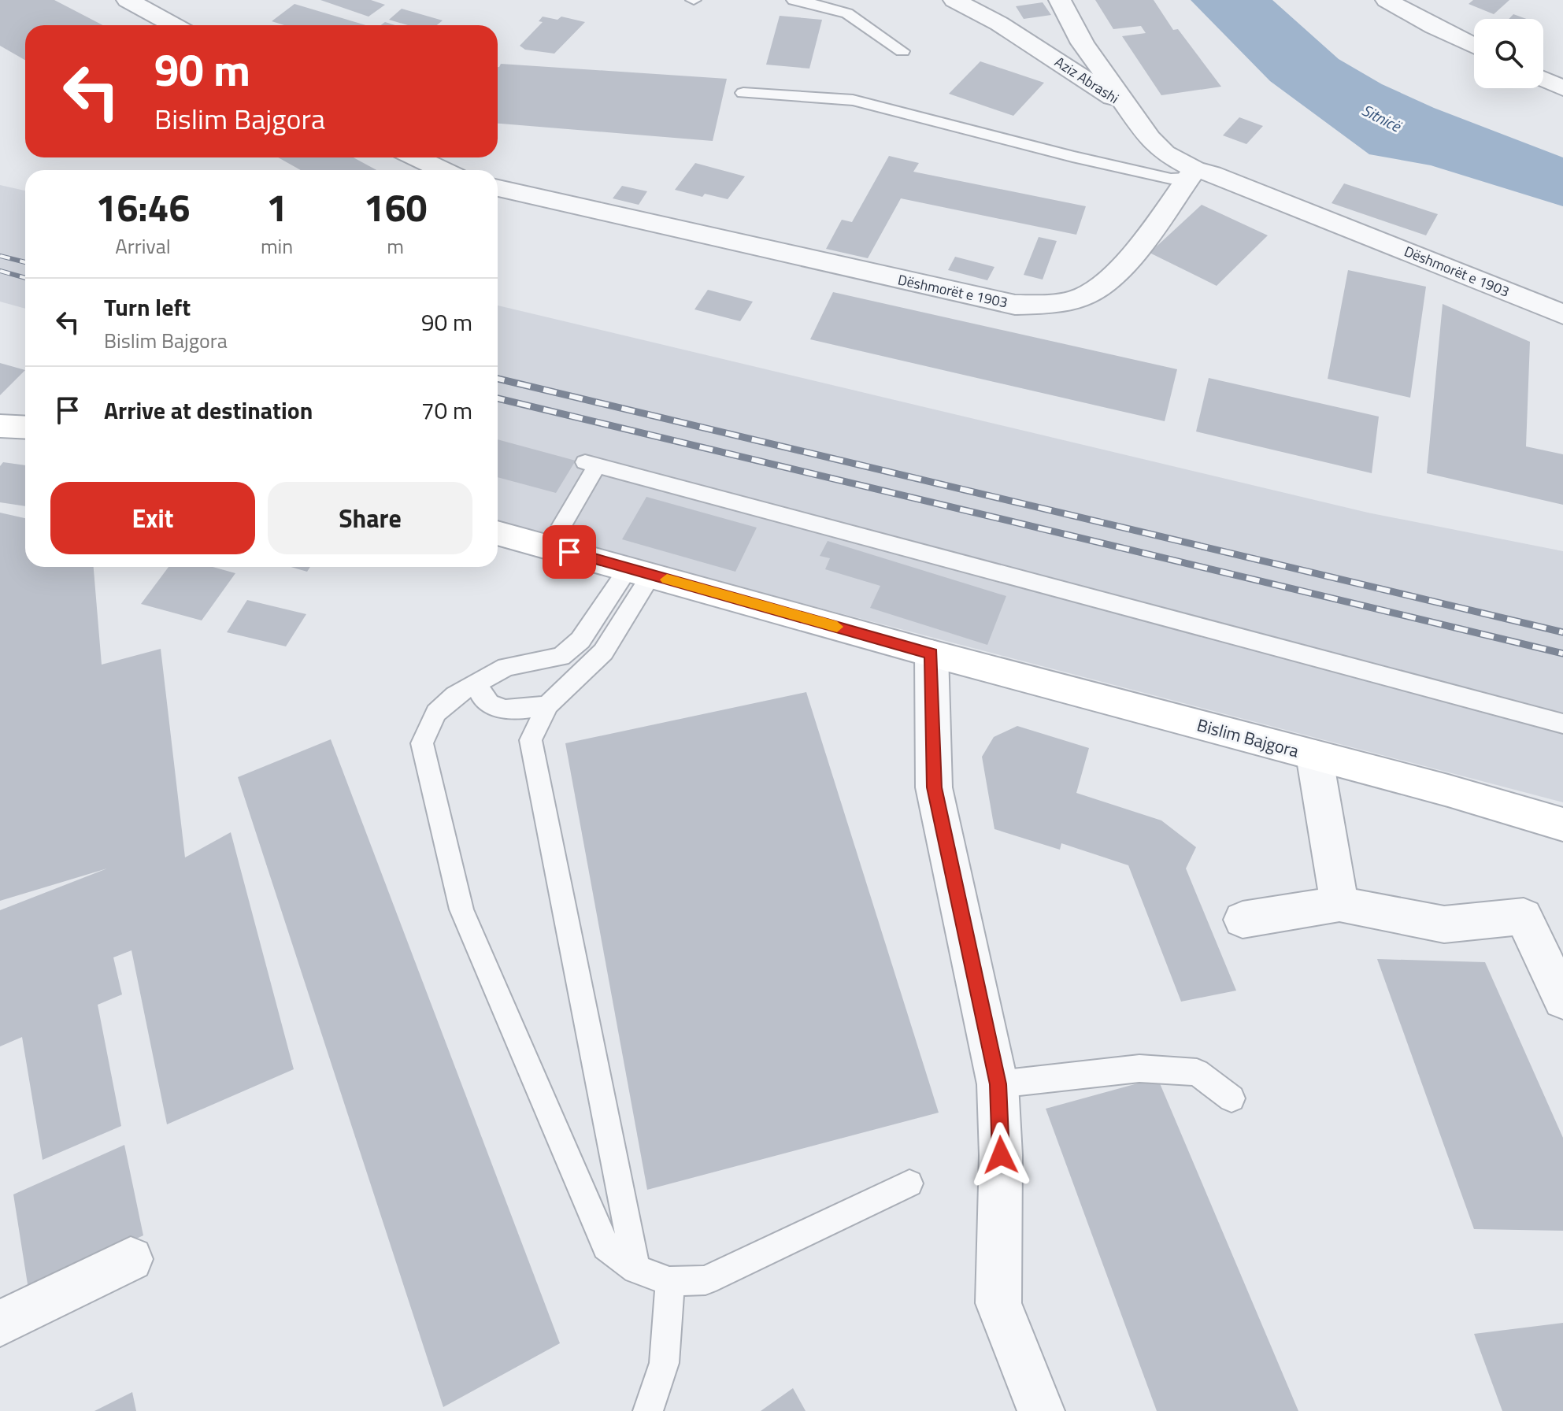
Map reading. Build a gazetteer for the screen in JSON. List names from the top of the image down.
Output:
{
  "streets": {
    "main road": ["Bislim Bajgora"],
    "street": ["Aziz Abrashi", "Dëshmorët e 1903"]
  },
  "crossings": [
    ["Aziz Abrashi", "Dëshmorët e 1903"]
  ],
  "water": ["Sitnicë"],
  "page": {
    "turn": ["90 m", "Bislim Bajgora"],
    "eta": [
      "16:46",
      "Arrival",
      "1",
      "min",
      "160",
      "m"
    ],
    "list": [
      {
        "name": "Turn left",
        "note": "Bislim Bajgora",
        "value": "90 m"
      },
      {
        "name": "Arrive at destination",
        "value": "70 m"
      }
    ],
    "buttons": ["Exit", "Share"]
  }
}
